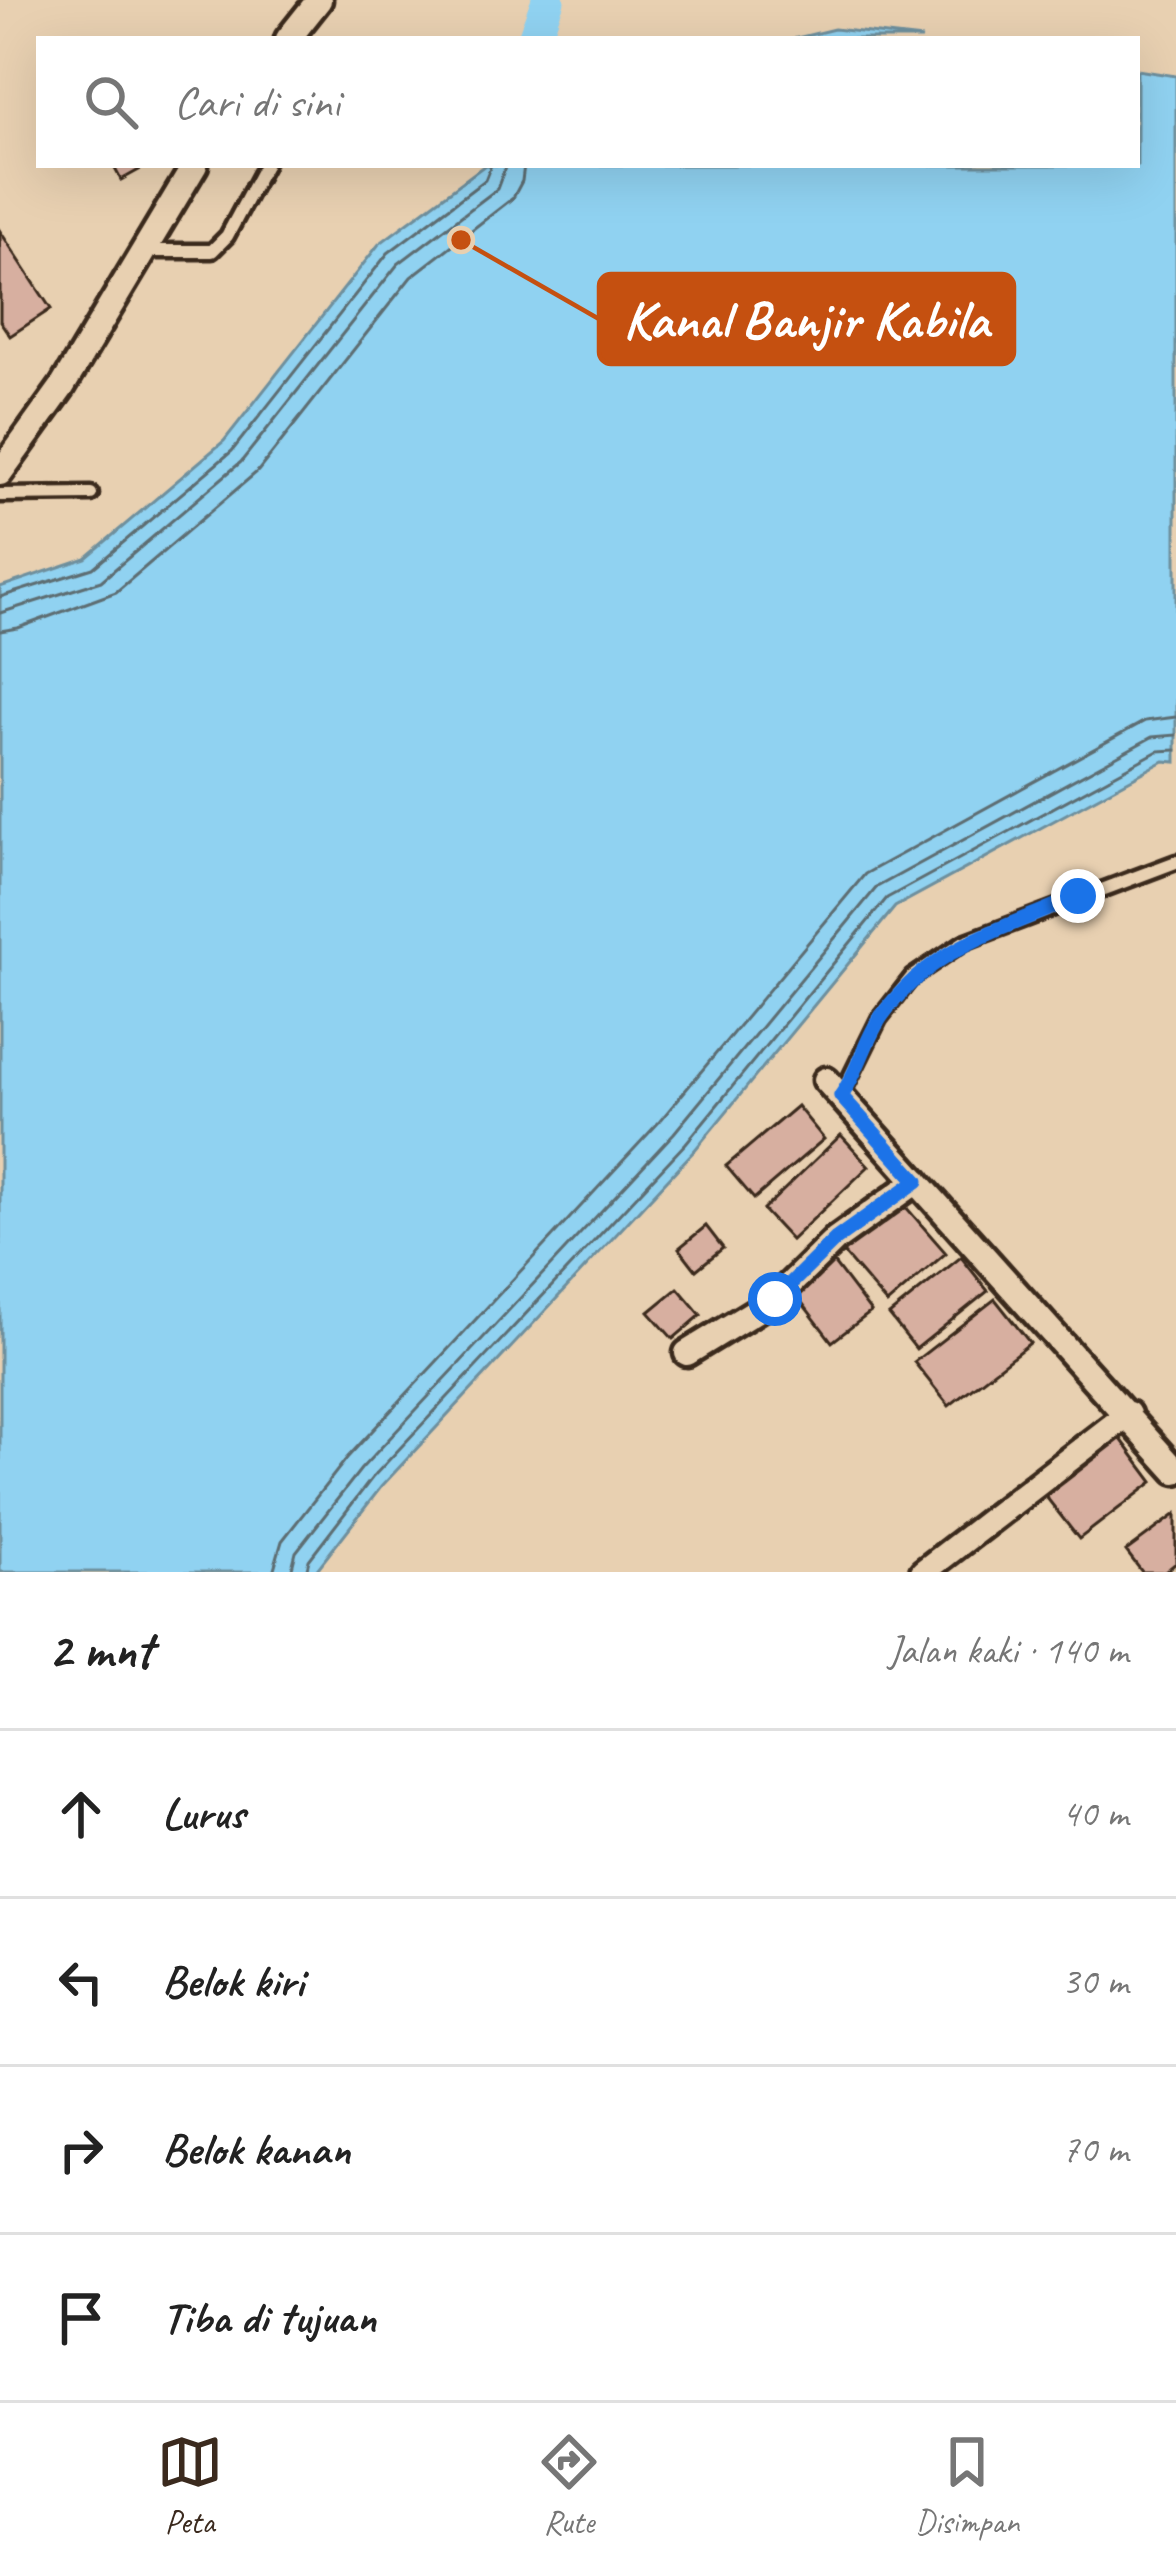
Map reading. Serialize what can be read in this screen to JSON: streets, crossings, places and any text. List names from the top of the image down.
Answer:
{
  "places": ["Kanal Banjir Kabila"],
  "page": {
    "search": "Cari di sini",
    "heading": ["2 mnt", "Jalan kaki · 140 m"],
    "list": [
      ["Lurus", "40 m"],
      ["Belok kiri", "30 m"],
      ["Belok kanan", "70 m"],
      "Tiba di tujuan"
    ],
    "nav": ["Peta", "Rute", "Disimpan"]
  }
}
